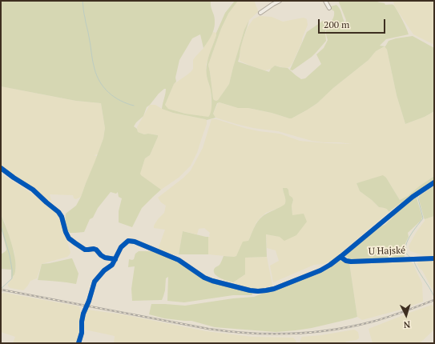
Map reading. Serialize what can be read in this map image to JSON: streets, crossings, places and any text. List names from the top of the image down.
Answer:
{
  "streets": {
    "street": ["U Hajské"]
  },
  "scale_bar": "200 m",
  "north": "bottom"
}
